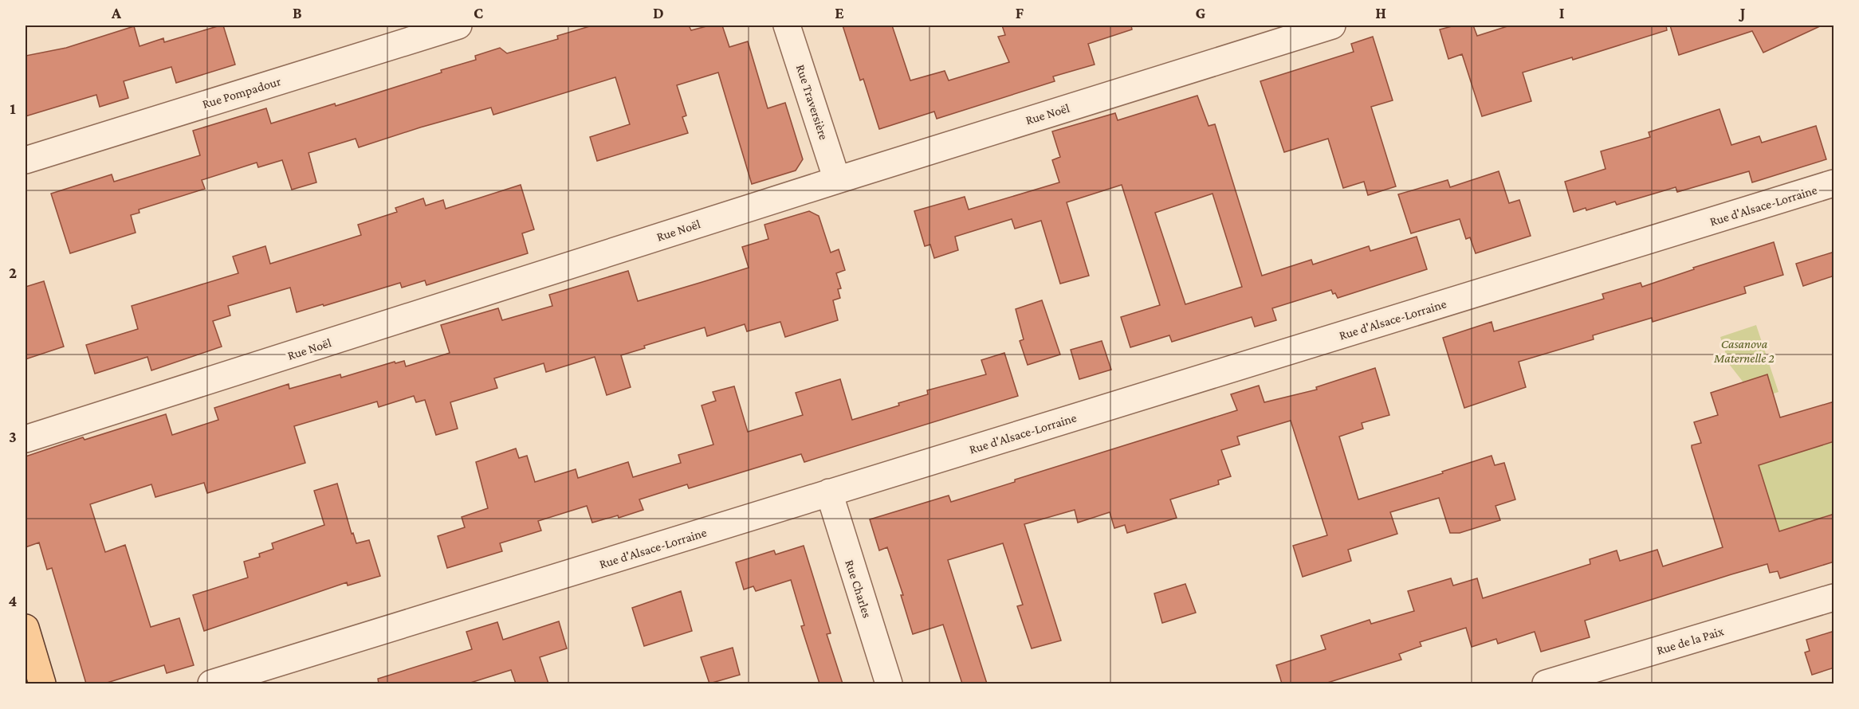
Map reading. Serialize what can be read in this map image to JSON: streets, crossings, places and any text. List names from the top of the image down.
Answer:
{
  "streets": {
    "street": [
      "Rue Pompadour",
      "Rue Traversière",
      "Rue Noël",
      "Rue d'Alsace-Lorraine",
      "Rue Charles",
      "Rue de la Paix"
    ]
  },
  "crossings": [
    ["Rue Traversière", "Rue Noël"],
    ["Rue d'Alsace-Lorraine", "Rue Charles"]
  ],
  "parks": ["Casanova Maternelle 2"],
  "grid": {
    "columns": [
      "A",
      "B",
      "C",
      "D",
      "E",
      "F",
      "G",
      "H",
      "I",
      "J"
    ],
    "rows": [
      "1",
      "2",
      "3",
      "4"
    ]
  }
}
